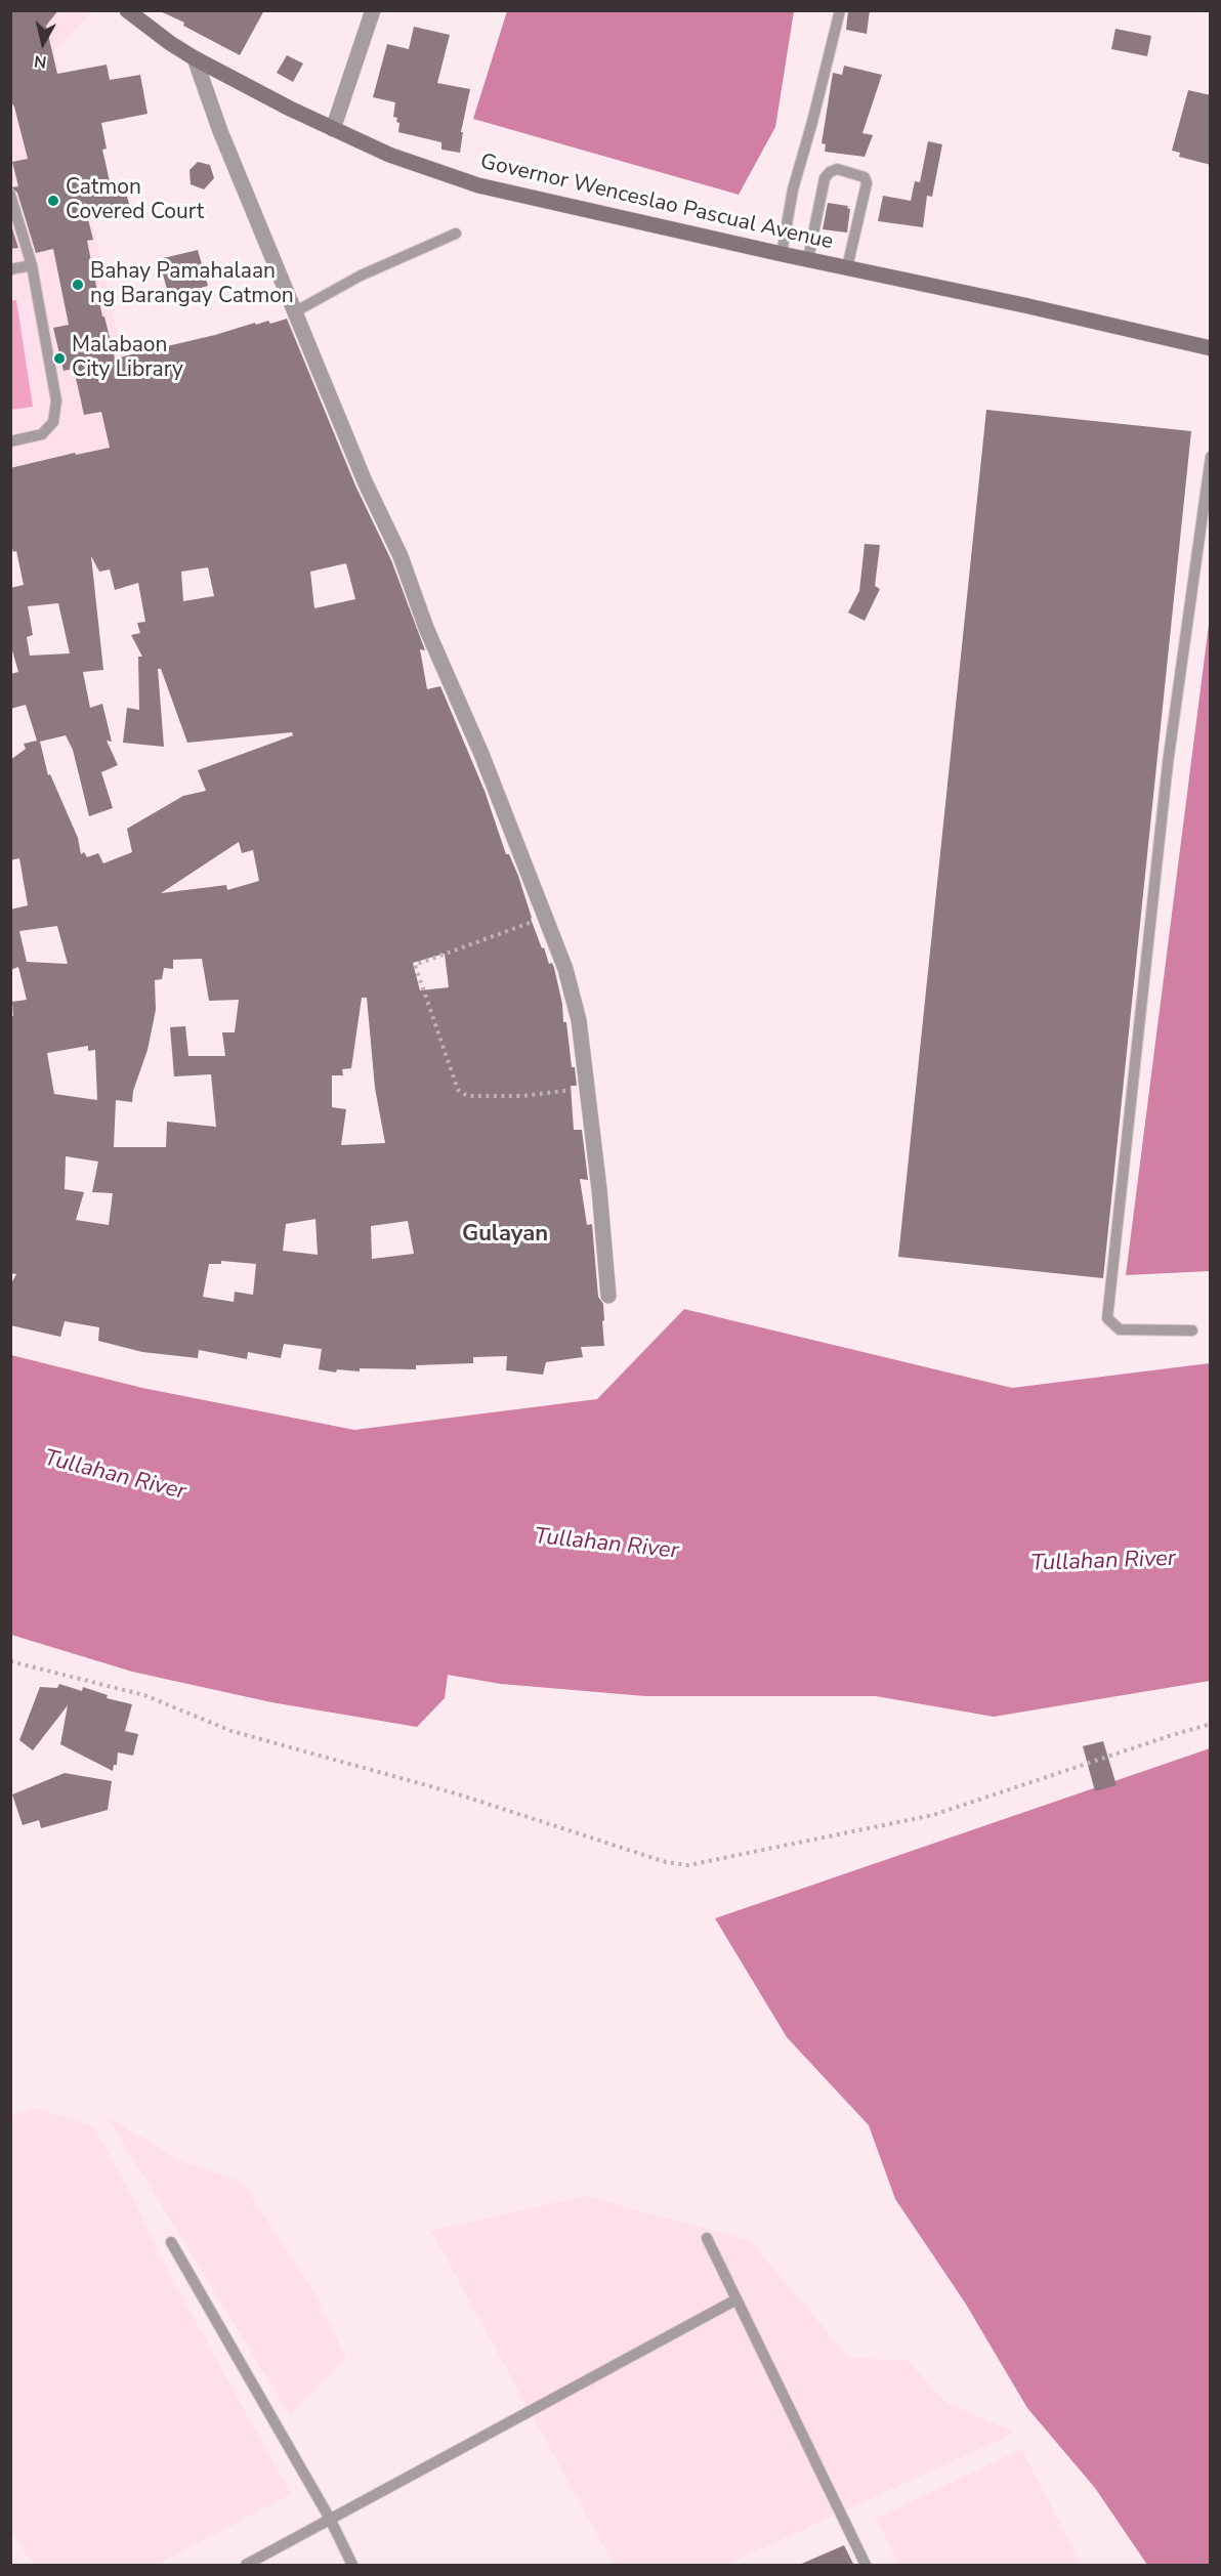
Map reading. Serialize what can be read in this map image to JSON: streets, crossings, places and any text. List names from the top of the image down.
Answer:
{
  "streets": {
    "main road": ["Governor Wenceslao Pascual Avenue"]
  },
  "districts": ["Gulayan"],
  "water": ["Tullahan River"],
  "places": ["Catmon Covered Court", "Bahay Pamahalaan ng Barangay Catmon", "Malabaon City Library"],
  "north": "bottom"
}
